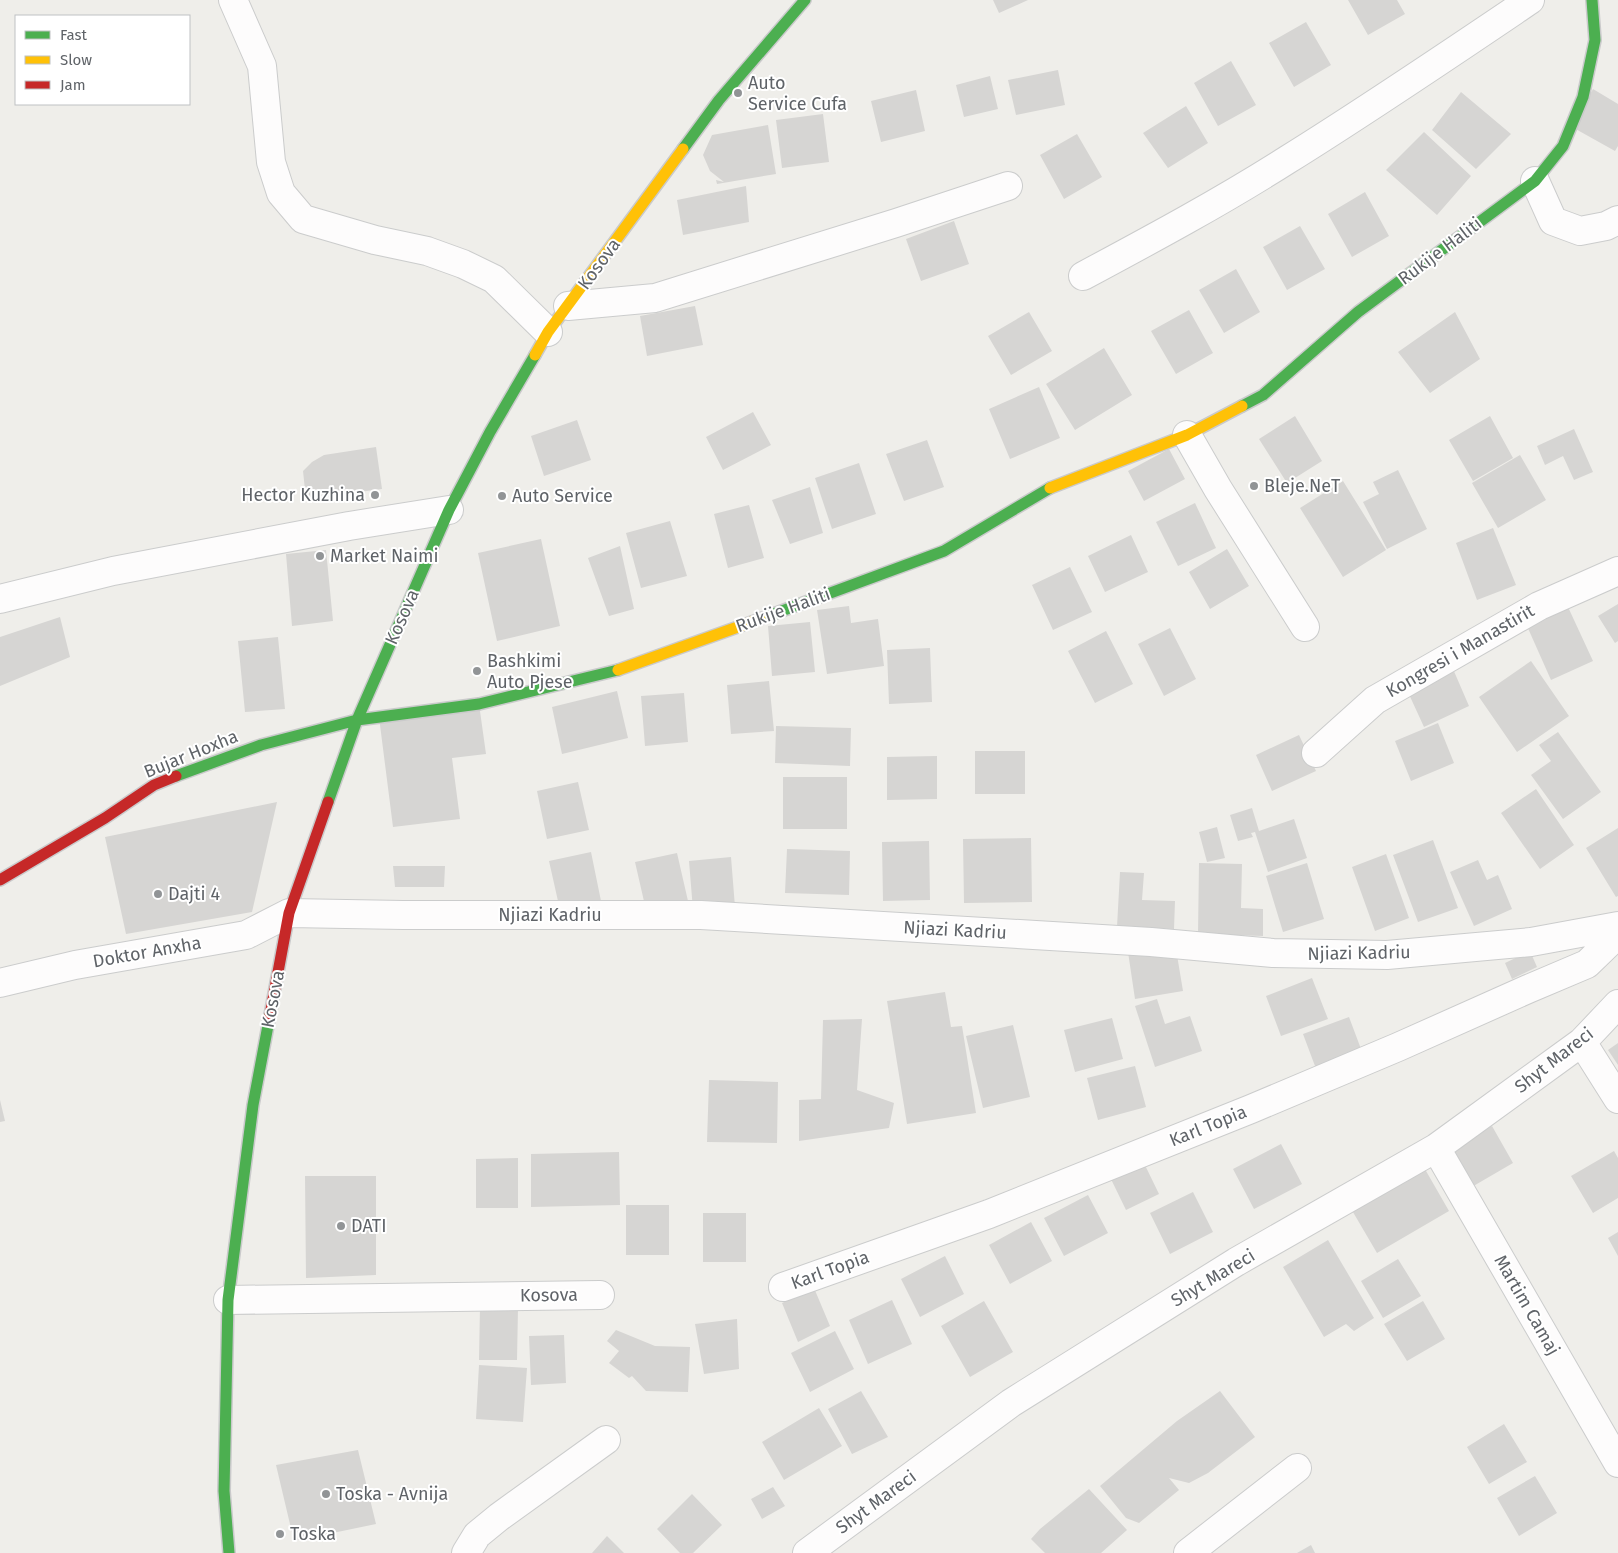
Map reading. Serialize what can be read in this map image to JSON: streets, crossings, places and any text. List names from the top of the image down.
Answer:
{
  "streets": {
    "street": [
      "Rukije Haliti",
      "Kosova",
      "Kongresi i Manastirit",
      "Bujar Hoxha",
      "Njiazi Kadriu",
      "Doktor Anxha",
      "Shyt Mareci",
      "Karl Topia",
      "Martim Camaj"
    ]
  },
  "crossings": [
    ["Rukije Haliti", "Kosova"],
    ["Rukije Haliti", "Bujar Hoxha"],
    ["Kosova", "Bujar Hoxha"],
    ["Kosova", "Njiazi Kadriu"],
    ["Kosova", "Doktor Anxha"],
    ["Njiazi Kadriu", "Doktor Anxha"],
    ["Shyt Mareci", "Martim Camaj"]
  ],
  "places": [
    "Auto Service Cufa",
    "Bleje.NeT",
    "Hector Kuzhina",
    "Auto Service",
    "Market Naimi",
    "Bashkimi Auto Pjese",
    "Dajti 4",
    "DATI",
    "Toska - Avnija",
    "Toska"
  ],
  "legend": ["Fast", "Slow", "Jam"]
}
